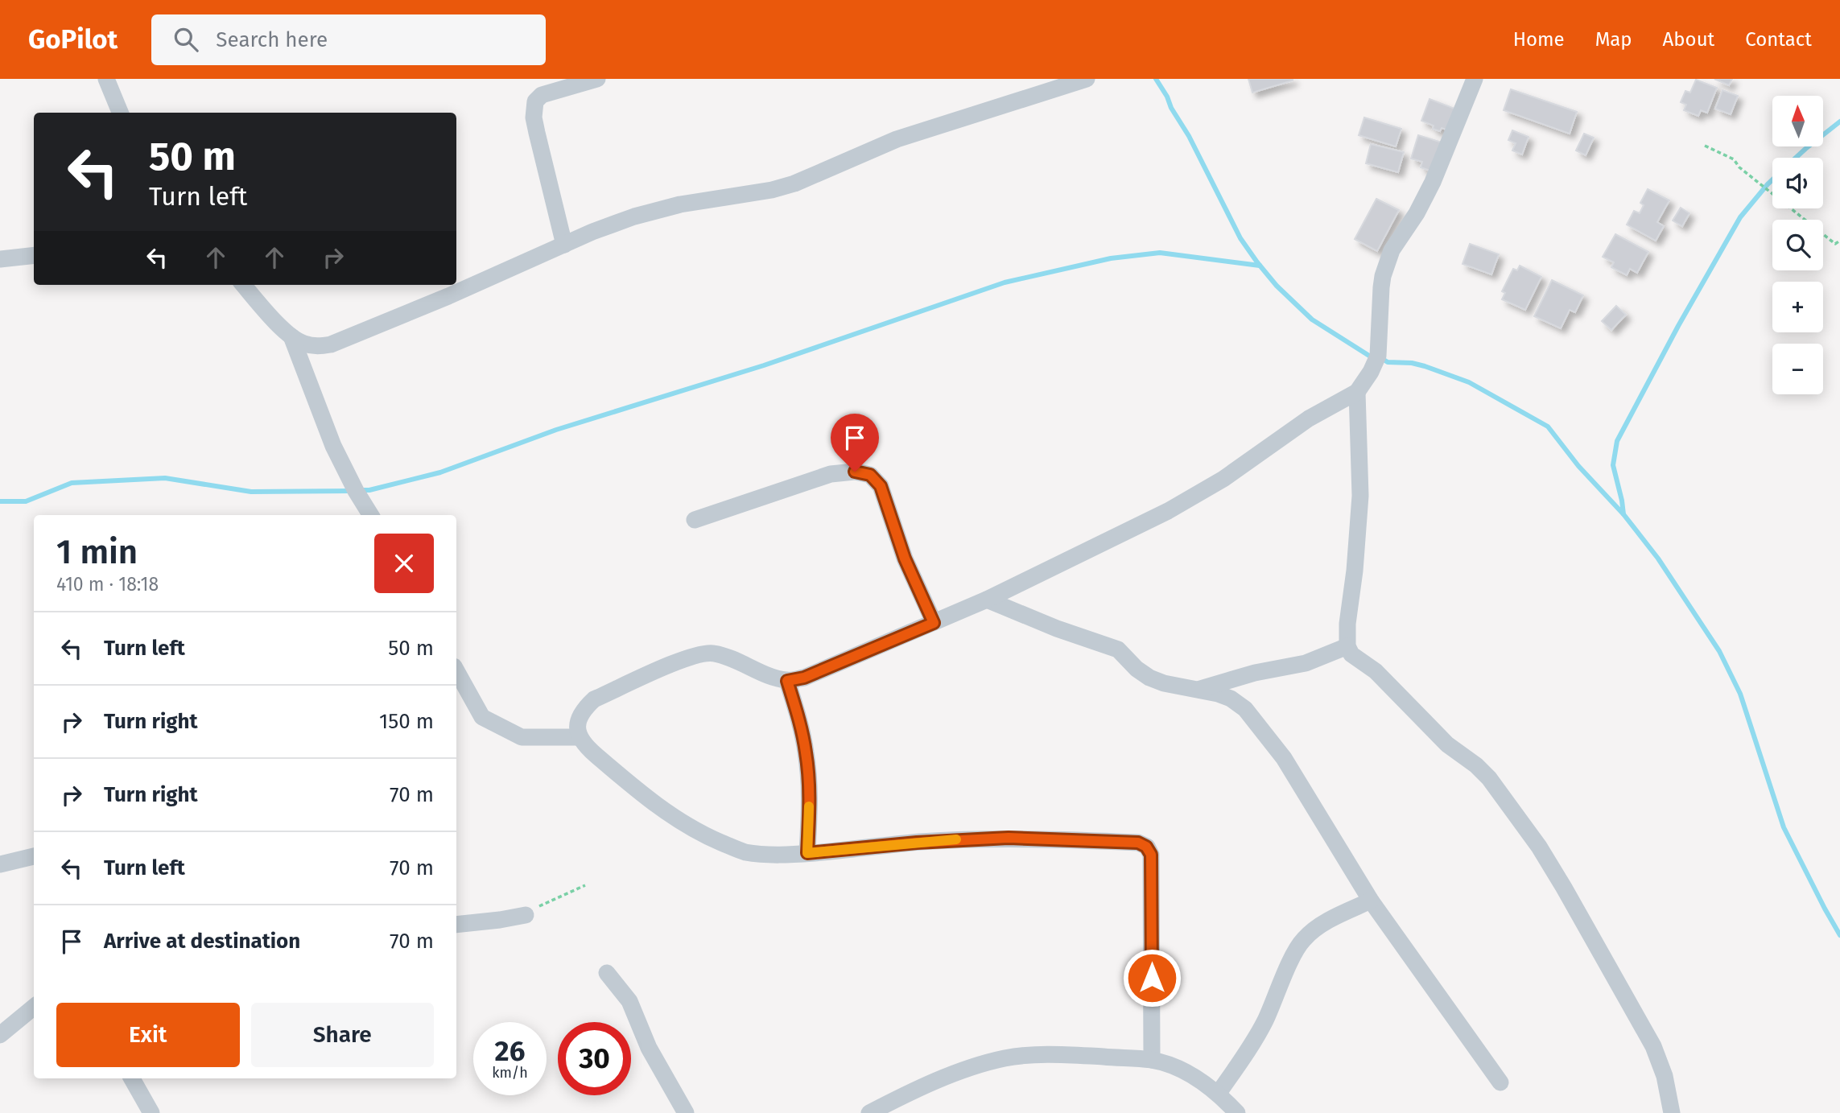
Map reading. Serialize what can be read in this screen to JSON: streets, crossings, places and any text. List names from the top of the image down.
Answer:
{
  "north": "top",
  "page": {
    "header": "GoPilot",
    "search": "Search here",
    "nav": [
      "Home",
      "Map",
      "About",
      "Contact"
    ],
    "map_buttons": ["+", "−"],
    "turn": ["50 m", "Turn left"],
    "heading": ["1 min", "410 m · 18:18"],
    "list": [
      {
        "name": "Turn left",
        "value": "50 m"
      },
      {
        "name": "Turn right",
        "value": "150 m"
      },
      {
        "name": "Turn right",
        "value": "70 m"
      },
      {
        "name": "Turn left",
        "value": "70 m"
      },
      {
        "name": "Arrive at destination",
        "value": "70 m"
      }
    ],
    "buttons": ["Exit", "Share"],
    "speed": "26 km/h",
    "limit": "30"
  }
}
